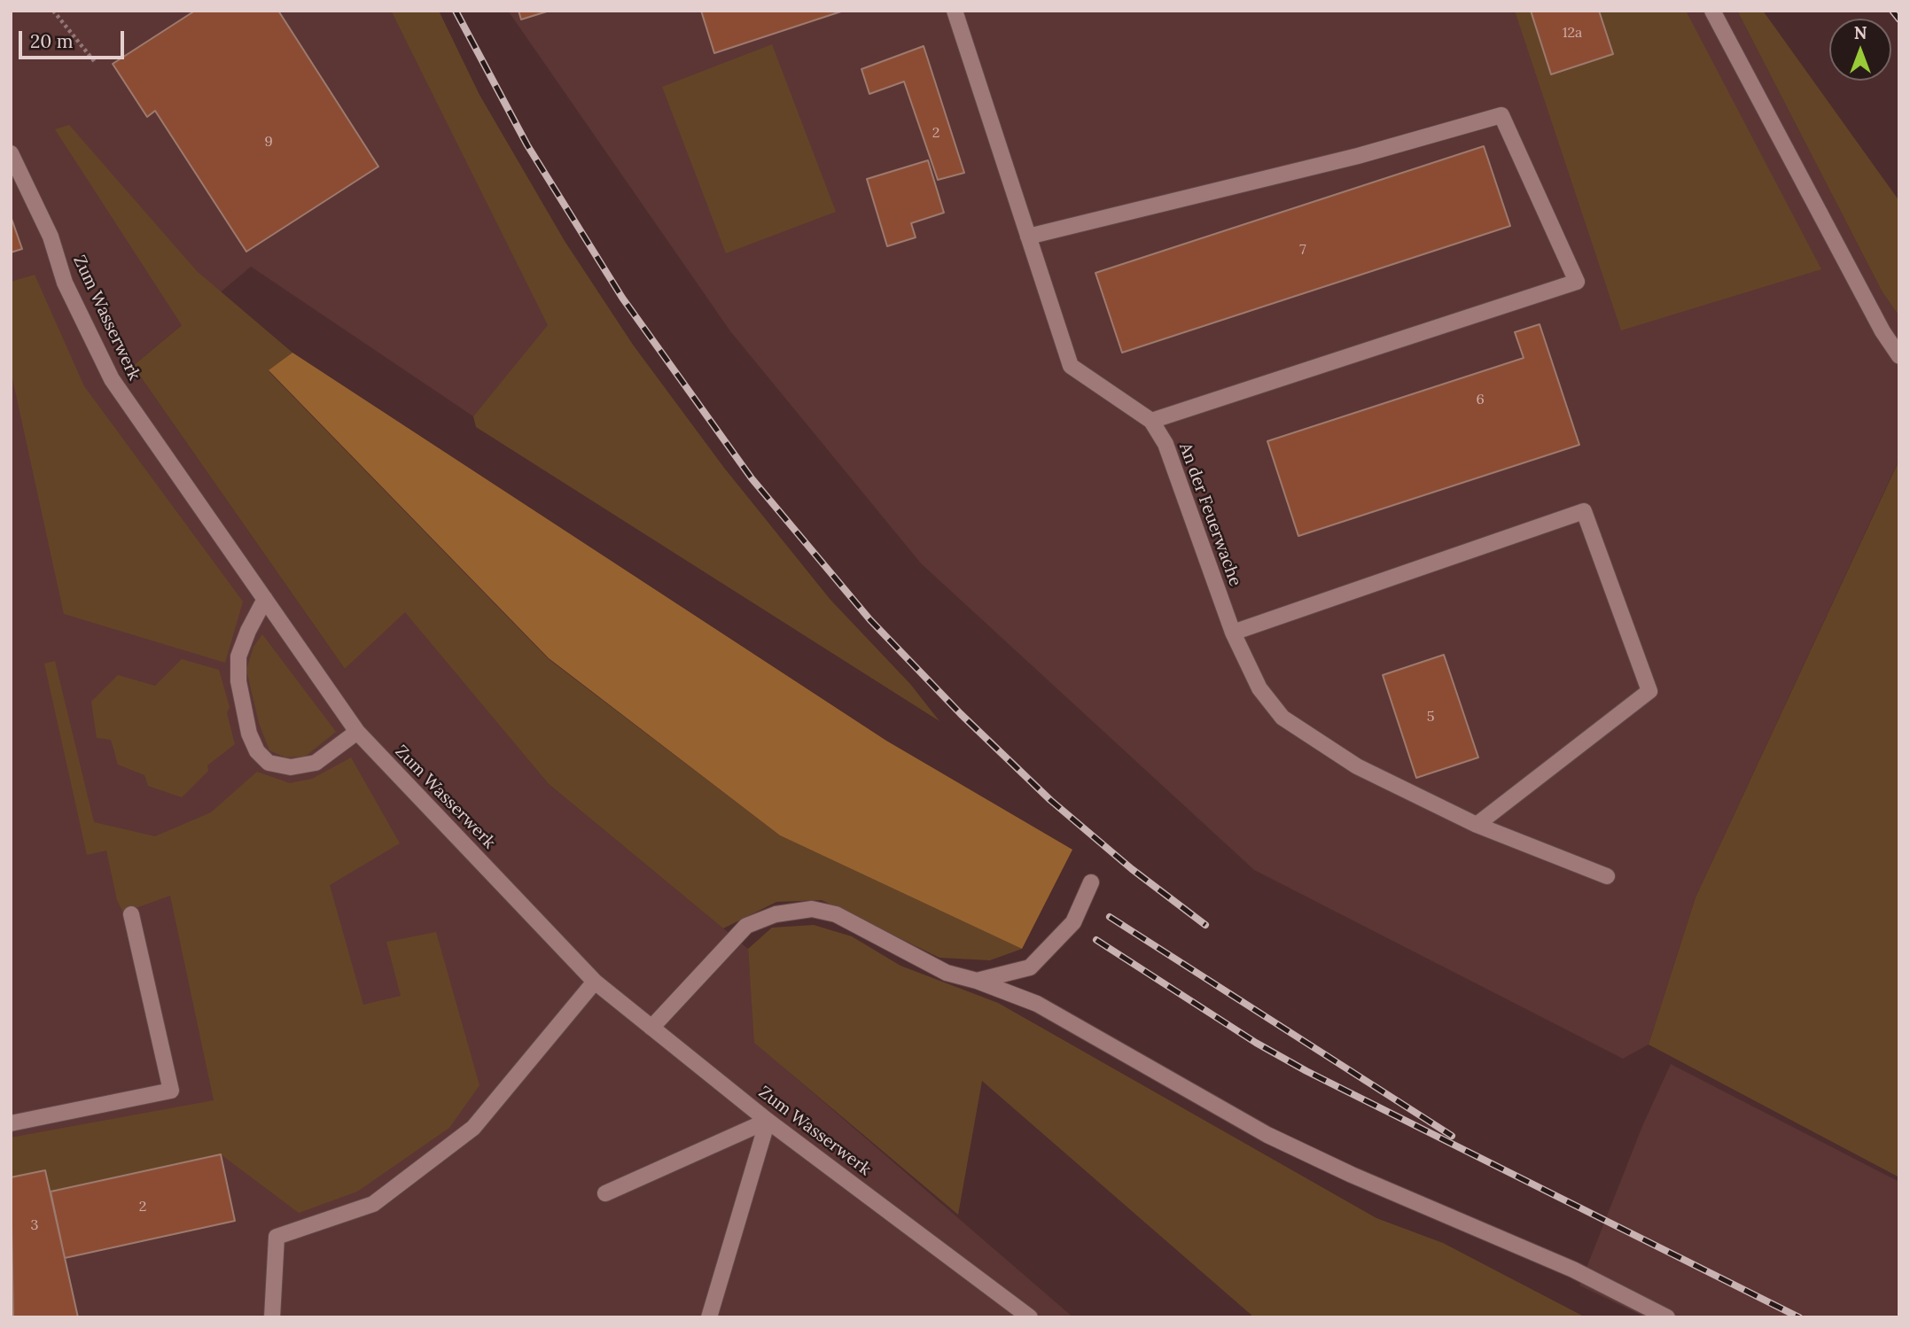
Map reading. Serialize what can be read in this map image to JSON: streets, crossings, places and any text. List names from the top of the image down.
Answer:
{
  "streets": {
    "street": ["Zum Wasserwerk", "An der Feuerwache"]
  },
  "house_numbers": [
    "12a",
    "2",
    "9",
    "7",
    "6",
    "5",
    "2",
    "3"
  ],
  "scale_bar": "20 m",
  "north": "top"
}
